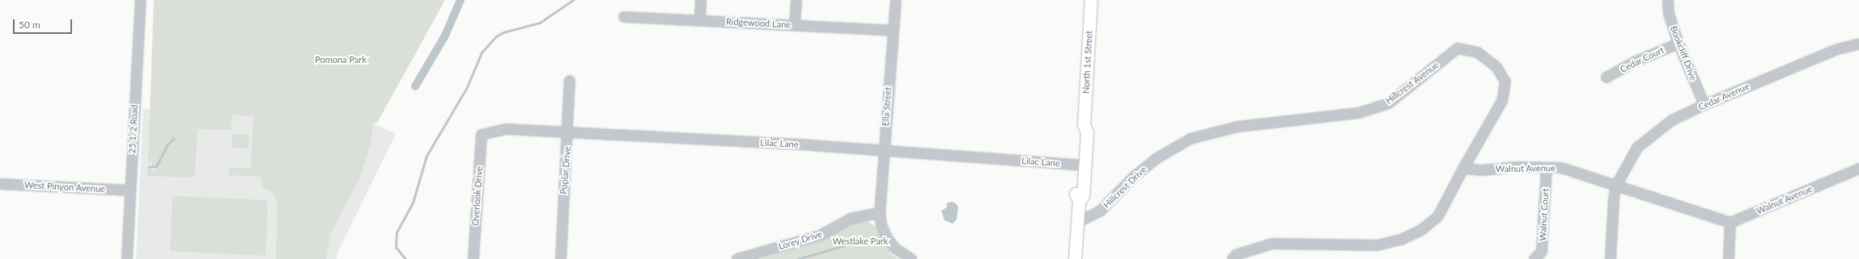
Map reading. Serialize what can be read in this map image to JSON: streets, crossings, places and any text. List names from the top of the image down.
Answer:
{
  "streets": {
    "main road": ["North 1st Street"],
    "street": [
      "Ridgewood Lane",
      "Bookcliff Drive",
      "Cedar Court",
      "Hillcrest Avenue",
      "Cedar Avenue",
      "Ella Street",
      "25 1/2 Road",
      "Lilac Lane",
      "Walnut Avenue",
      "Poplar Drive",
      "West Pinyon Avenue",
      "Hillcrest Drive",
      "Overlook Drive",
      "Walnut Court",
      "Lorey Drive"
    ]
  },
  "crossings": [
    ["Ridgewood Lane", "Ella Street"],
    ["Bookcliff Drive", "Cedar Court"],
    ["Bookcliff Drive", "Cedar Avenue"],
    ["North 1st Street", "Lilac Lane"],
    ["North 1st Street", "Hillcrest Drive"],
    ["Hillcrest Avenue", "Walnut Avenue"],
    ["Hillcrest Avenue", "Hillcrest Drive"],
    ["Cedar Avenue", "Walnut Avenue"],
    ["Ella Street", "Lilac Lane"],
    ["Ella Street", "Lorey Drive"],
    ["25 1/2 Road", "West Pinyon Avenue"],
    ["Lilac Lane", "Poplar Drive"],
    ["Lilac Lane", "Overlook Drive"],
    ["Walnut Avenue", "Walnut Court"]
  ],
  "parks": ["Pomona Park", "Westlake Park"],
  "scale_bar": "50 m"
}
